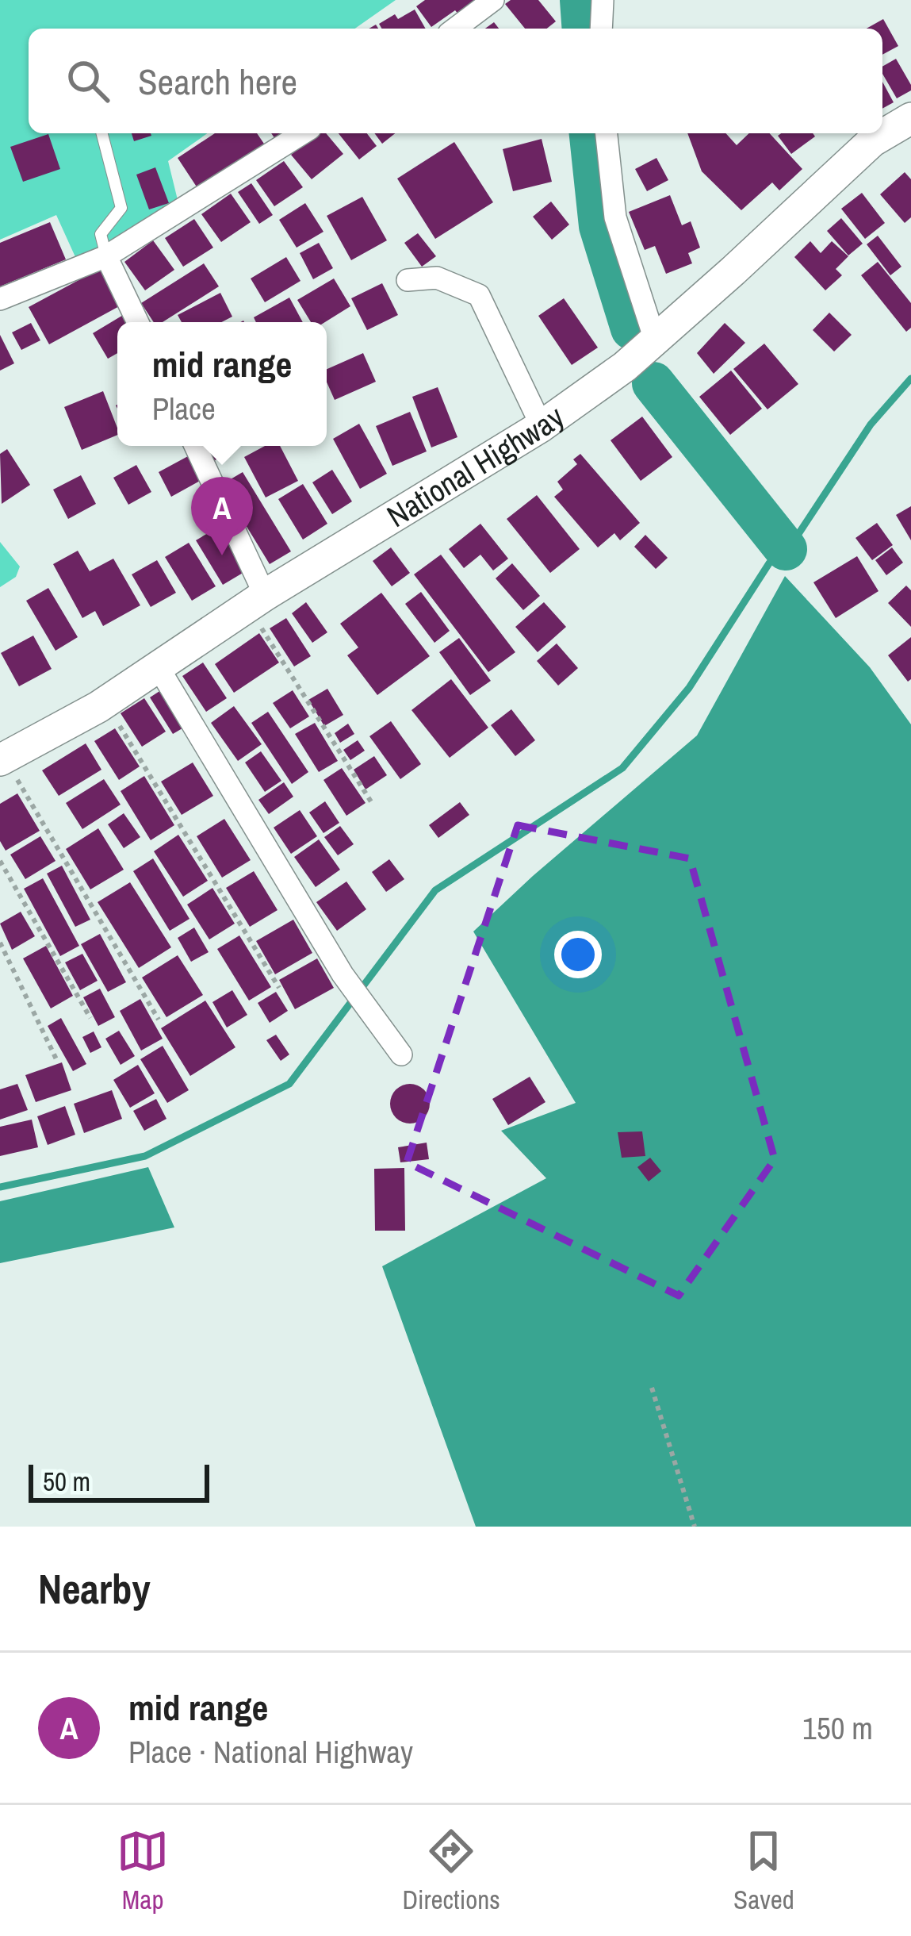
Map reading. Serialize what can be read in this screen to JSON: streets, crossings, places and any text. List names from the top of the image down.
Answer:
{
  "streets": {
    "main road": ["National Highway"]
  },
  "scale_bar": "50 m",
  "page": {
    "search": "Search here",
    "popup": ["mid range", "Place"],
    "pins": "A",
    "scale": "50 m",
    "heading": "Nearby",
    "list": [
      {
        "mark": "A",
        "name": "mid range",
        "note": "Place · National Highway",
        "value": "150 m"
      }
    ],
    "nav": ["Map", "Directions", "Saved"]
  }
}
